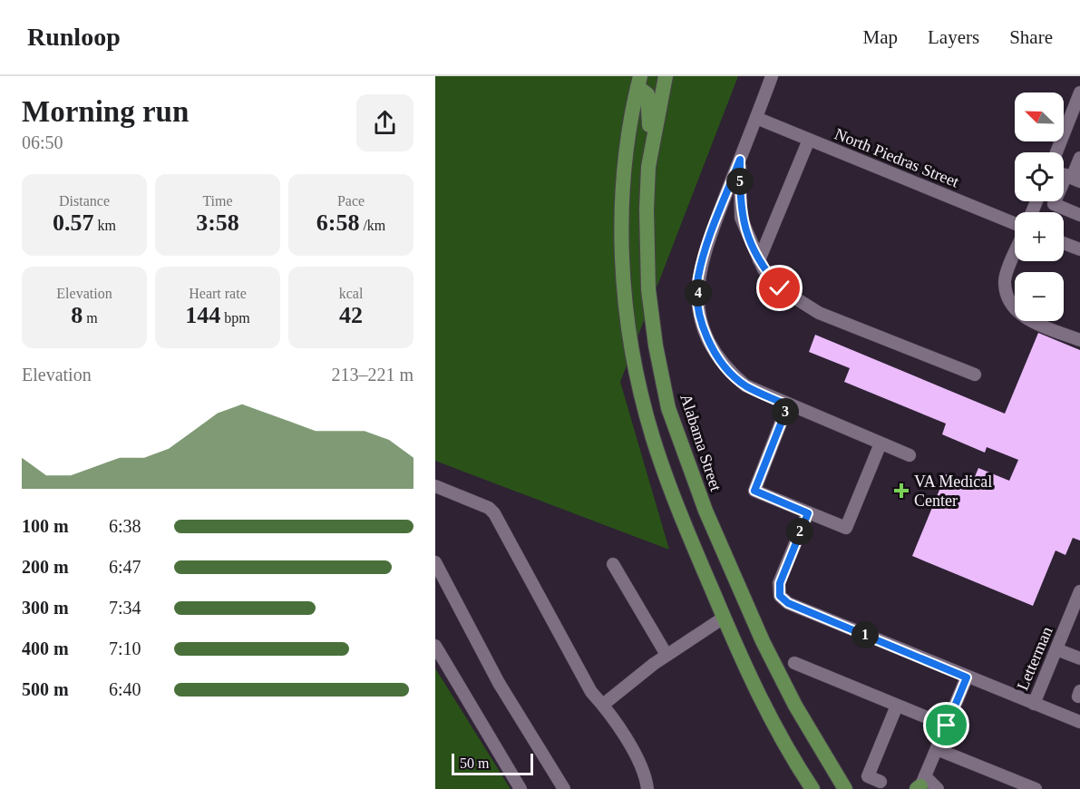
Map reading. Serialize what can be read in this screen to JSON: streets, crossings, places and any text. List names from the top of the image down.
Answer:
{
  "streets": {
    "main road": ["Alabama Street"],
    "street": ["North Piedras Street", "Letterman"]
  },
  "places": {
    "health": ["VA Medical Center"]
  },
  "scale_bar": "50 m",
  "north": "top left",
  "page": {
    "header": "Runloop",
    "nav": ["Map", "Layers", "Share"],
    "heading": ["Morning run", "06:50"],
    "map_buttons": ["+", "−"],
    "pins": [
      "5",
      "4",
      "3",
      "2",
      "1"
    ],
    "stats": [
      ["Distance", "0.57 km"],
      ["Time", "3:58"],
      ["Pace", "6:58 /km"],
      ["Elevation", "8 m"],
      ["Heart rate", "144 bpm"],
      ["kcal", "42"]
    ],
    "chart": ["Elevation", "213–221 m"],
    "list": [
      {
        "name": "100 m",
        "note": "6:38"
      },
      {
        "name": "200 m",
        "note": "6:47"
      },
      {
        "name": "300 m",
        "note": "7:34"
      },
      {
        "name": "400 m",
        "note": "7:10"
      },
      {
        "name": "500 m",
        "note": "6:40"
      }
    ],
    "scale": "50 m"
  }
}
